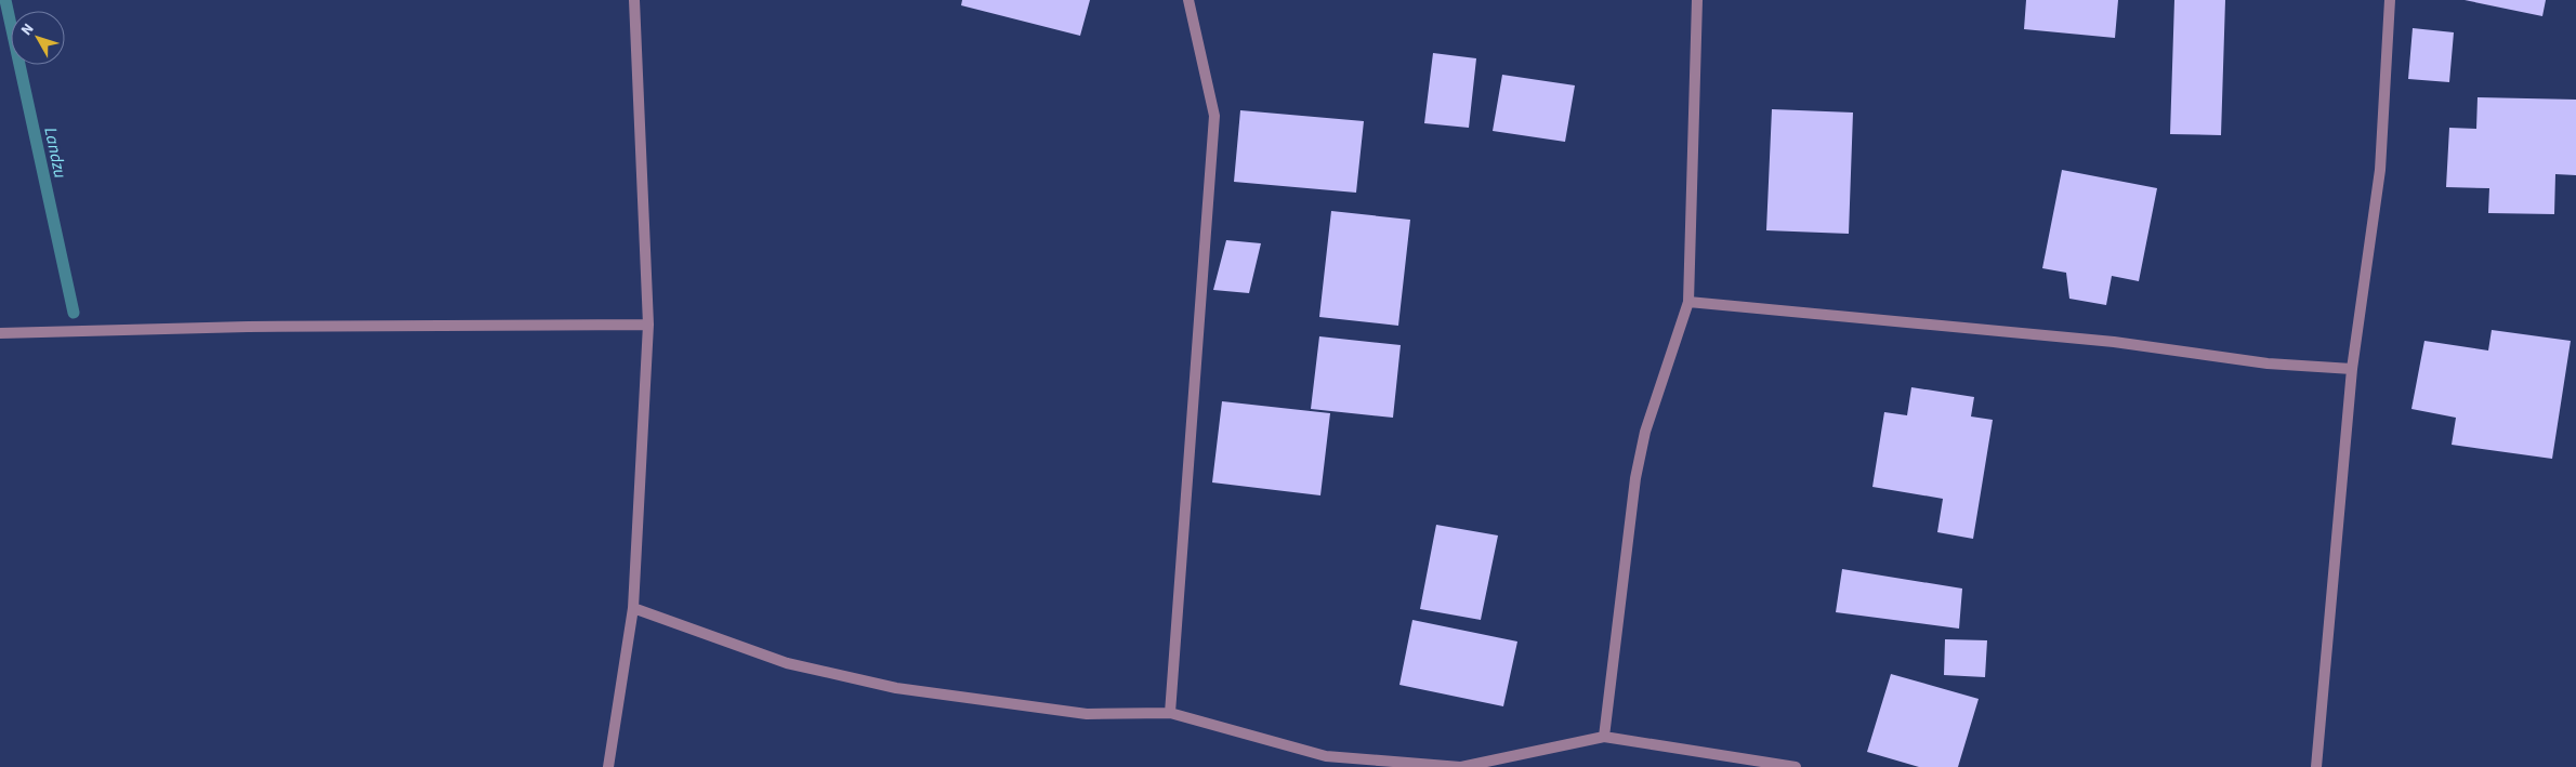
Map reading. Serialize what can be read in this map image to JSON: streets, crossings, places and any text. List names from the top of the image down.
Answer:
{
  "water": ["Landzu"],
  "north": "top left"
}
